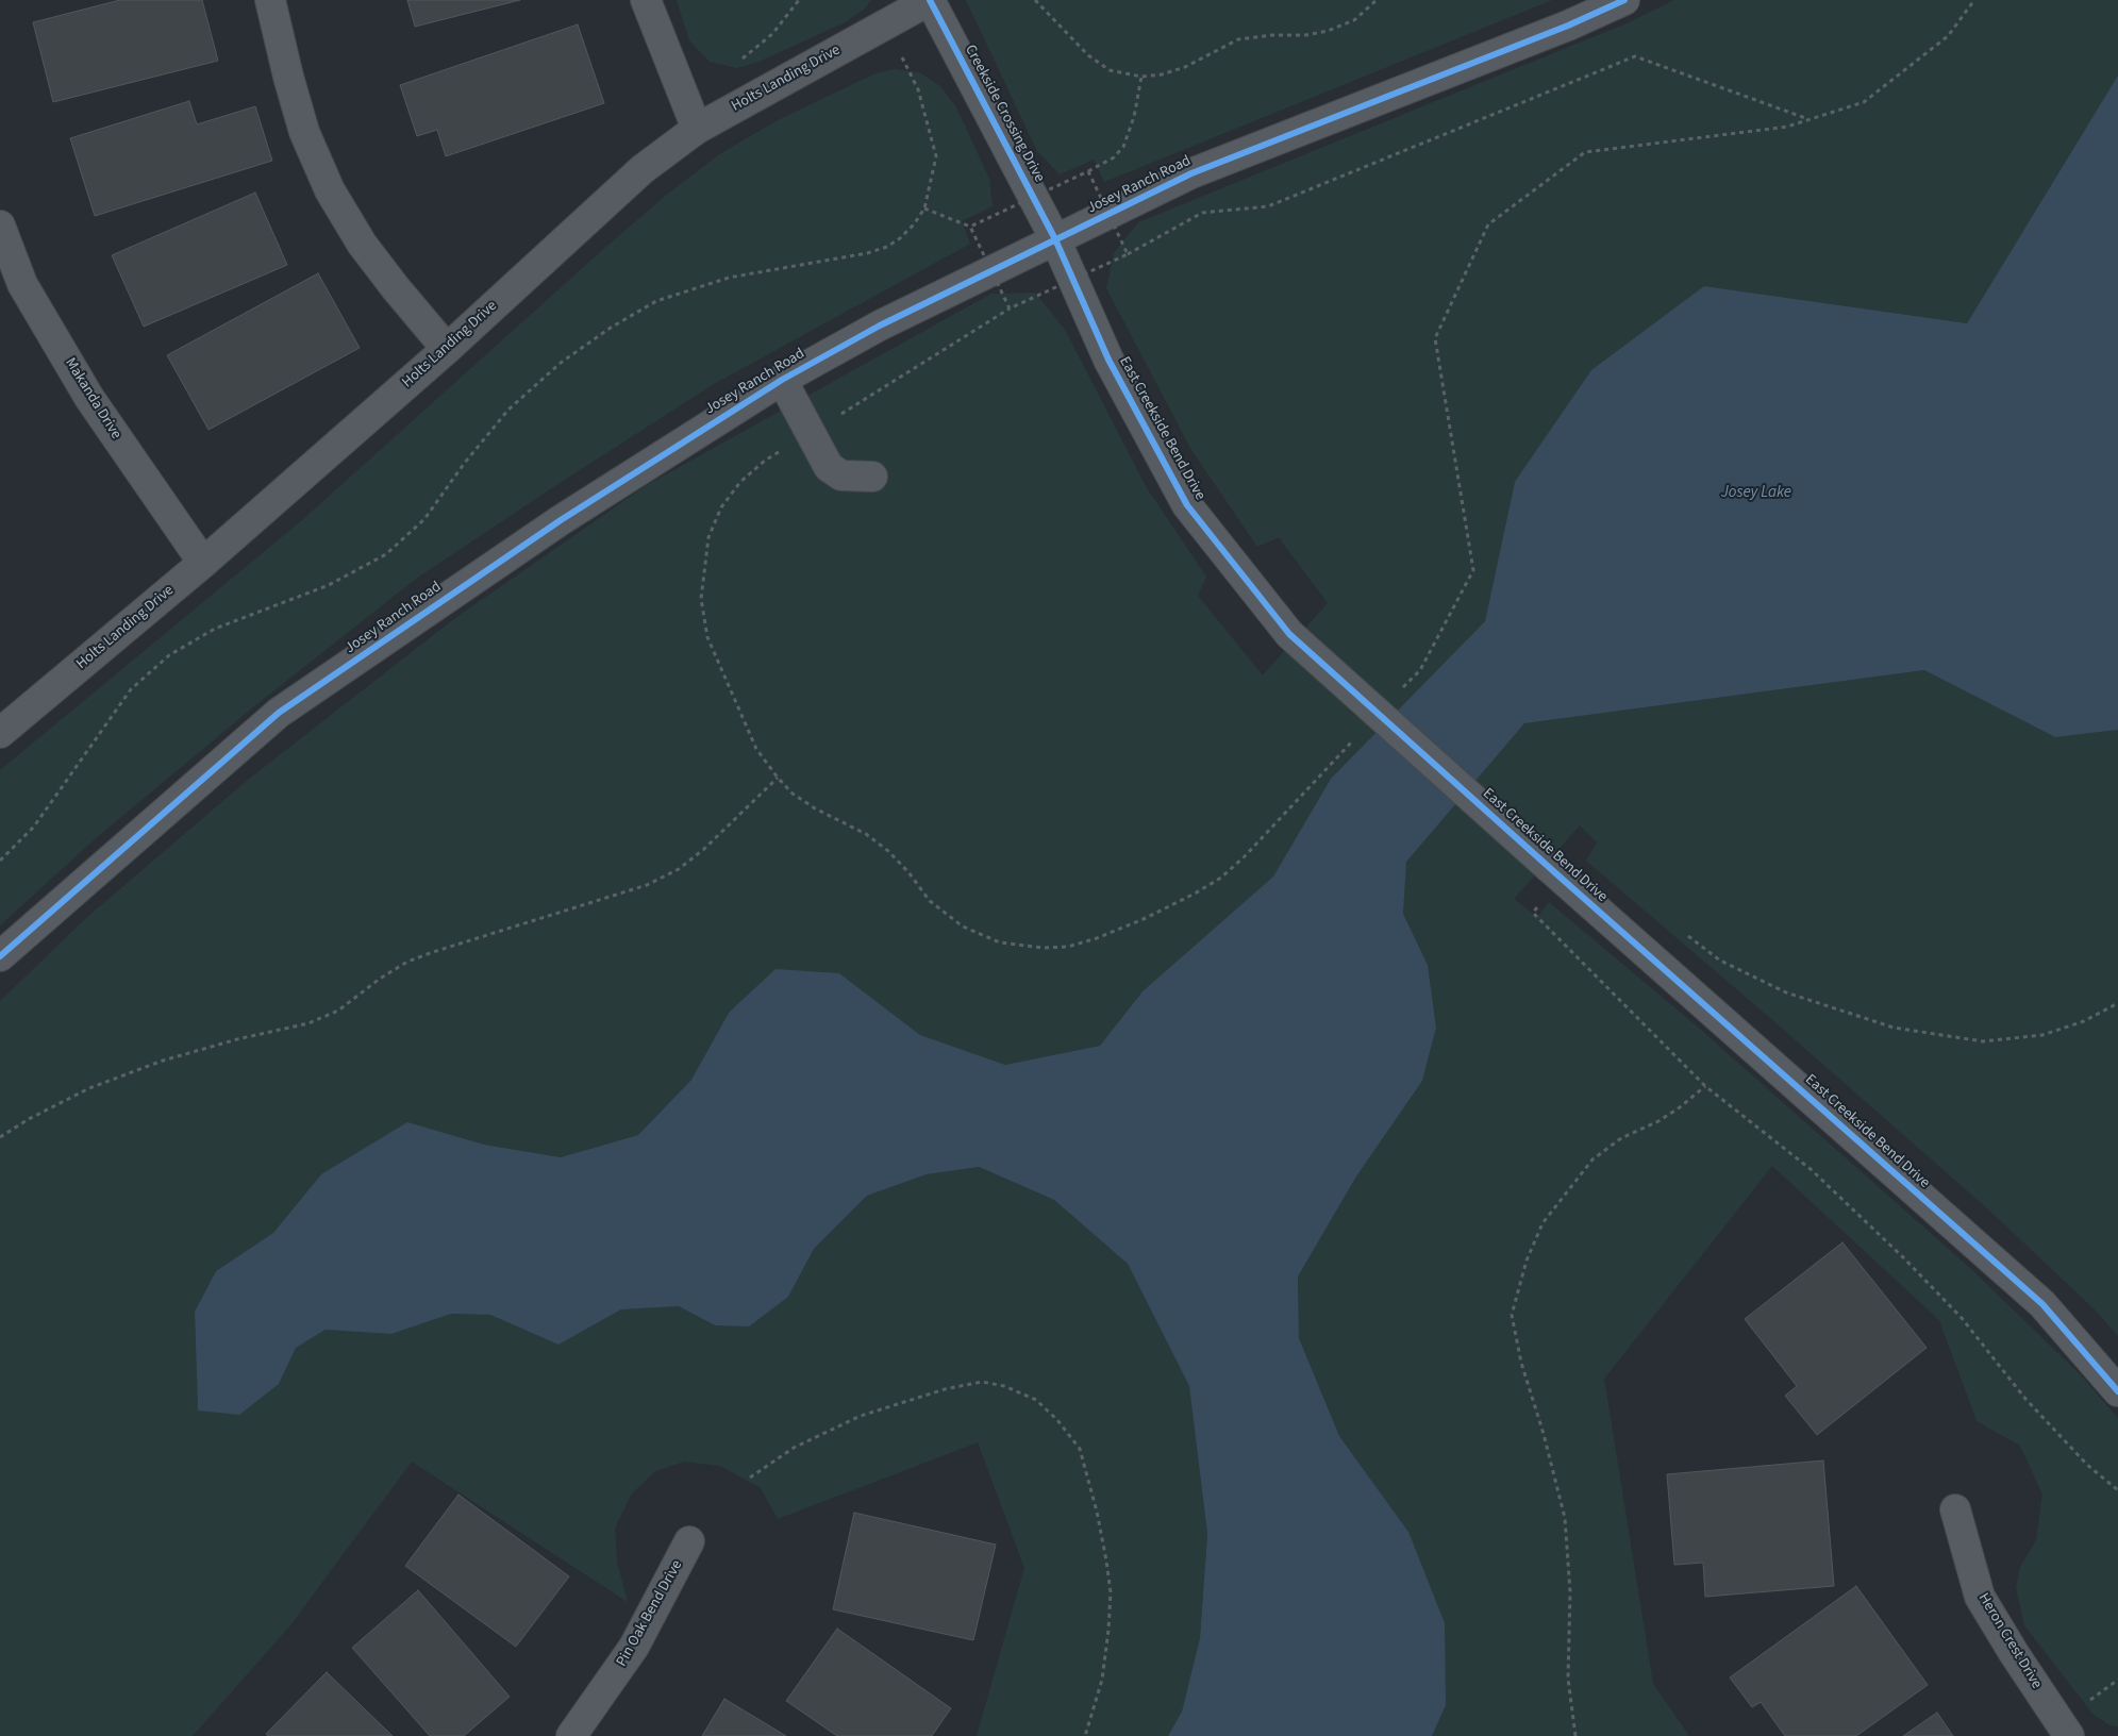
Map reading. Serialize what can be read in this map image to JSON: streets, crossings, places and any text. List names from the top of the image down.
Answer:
{
  "streets": {
    "street": [
      "Holts Landing Drive",
      "Creekside Crossing Drive",
      "Josey Ranch Road",
      "Makanda Drive",
      "East Creekside Bend Drive",
      "Pin Oak Bend Drive",
      "Heron Crest Drive"
    ]
  },
  "crossings": [
    ["Holts Landing Drive", "Creekside Crossing Drive"],
    ["Holts Landing Drive", "Makanda Drive"],
    ["Creekside Crossing Drive", "Josey Ranch Road"],
    ["Creekside Crossing Drive", "East Creekside Bend Drive"],
    ["Josey Ranch Road", "East Creekside Bend Drive"]
  ],
  "water": ["Josey Lake"]
}
